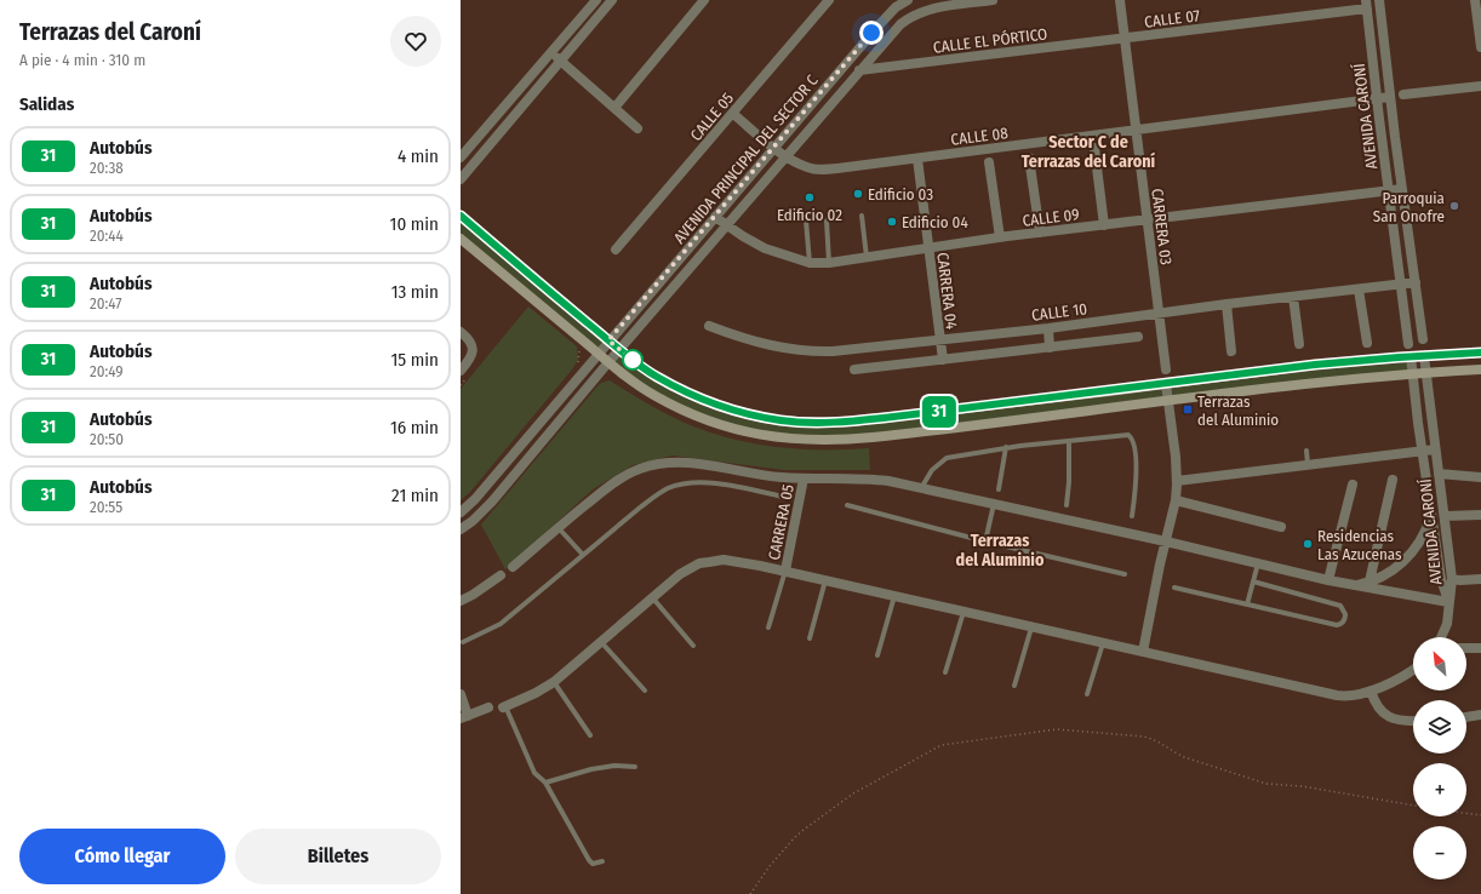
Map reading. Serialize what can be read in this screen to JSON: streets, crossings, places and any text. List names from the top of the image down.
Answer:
{
  "streets": {
    "street": [
      "CALLE 07",
      "CALLE EL PÓRTICO",
      "CALLE 05",
      "AVENIDA CARONÍ",
      "CALLE 08",
      "AVENIDA PRINCIPAL DEL SECTOR C",
      "CALLE 09",
      "CARRERA 03",
      "CARRERA 04",
      "CALLE 10",
      "CARRERA 05"
    ]
  },
  "crossings": [
    ["CALLE 07", "CALLE EL PÓRTICO"],
    ["CALLE 07", "AVENIDA CARONÍ"],
    ["CALLE 07", "CARRERA 03"],
    ["CALLE EL PÓRTICO", "AVENIDA PRINCIPAL DEL SECTOR C"],
    ["CALLE EL PÓRTICO", "CARRERA 03"],
    ["CALLE 05", "CALLE 08"],
    ["AVENIDA CARONÍ", "CALLE 08"],
    ["AVENIDA CARONÍ", "CALLE 09"],
    ["AVENIDA CARONÍ", "CALLE 10"],
    ["CALLE 08", "AVENIDA PRINCIPAL DEL SECTOR C"],
    ["CALLE 08", "CARRERA 03"],
    ["CALLE 08", "CARRERA 04"],
    ["AVENIDA PRINCIPAL DEL SECTOR C", "CALLE 09"],
    ["CALLE 09", "CARRERA 03"],
    ["CALLE 09", "CARRERA 04"],
    ["CARRERA 03", "CALLE 10"],
    ["CARRERA 04", "CALLE 10"]
  ],
  "districts": ["Sector C de Terrazas del Caroní", "Terrazas del Aluminio"],
  "places": {
    "other": [
      "Edificio 03",
      "Edificio 02",
      "Parroquia San Onofre",
      "Edificio 04",
      "Residencias Las Azucenas"
    ],
    "transit": ["Terrazas del Aluminio"]
  },
  "lines": ["bus line 31"],
  "north": "top left",
  "page": {
    "heading": [
      ["Terrazas del Caroní", "A pie · 4 min · 310 m"],
      "Salidas"
    ],
    "on_map": "31",
    "list": [
      {
        "mark": "31",
        "name": "Autobús",
        "note": "20:38",
        "value": "4 min"
      },
      {
        "mark": "31",
        "name": "Autobús",
        "note": "20:44",
        "value": "10 min"
      },
      {
        "mark": "31",
        "name": "Autobús",
        "note": "20:47",
        "value": "13 min"
      },
      {
        "mark": "31",
        "name": "Autobús",
        "note": "20:49",
        "value": "15 min"
      },
      {
        "mark": "31",
        "name": "Autobús",
        "note": "20:50",
        "value": "16 min"
      },
      {
        "mark": "31",
        "name": "Autobús",
        "note": "20:55",
        "value": "21 min"
      }
    ],
    "map_buttons": ["+", "−"],
    "buttons": ["Cómo llegar", "Billetes"]
  }
}
